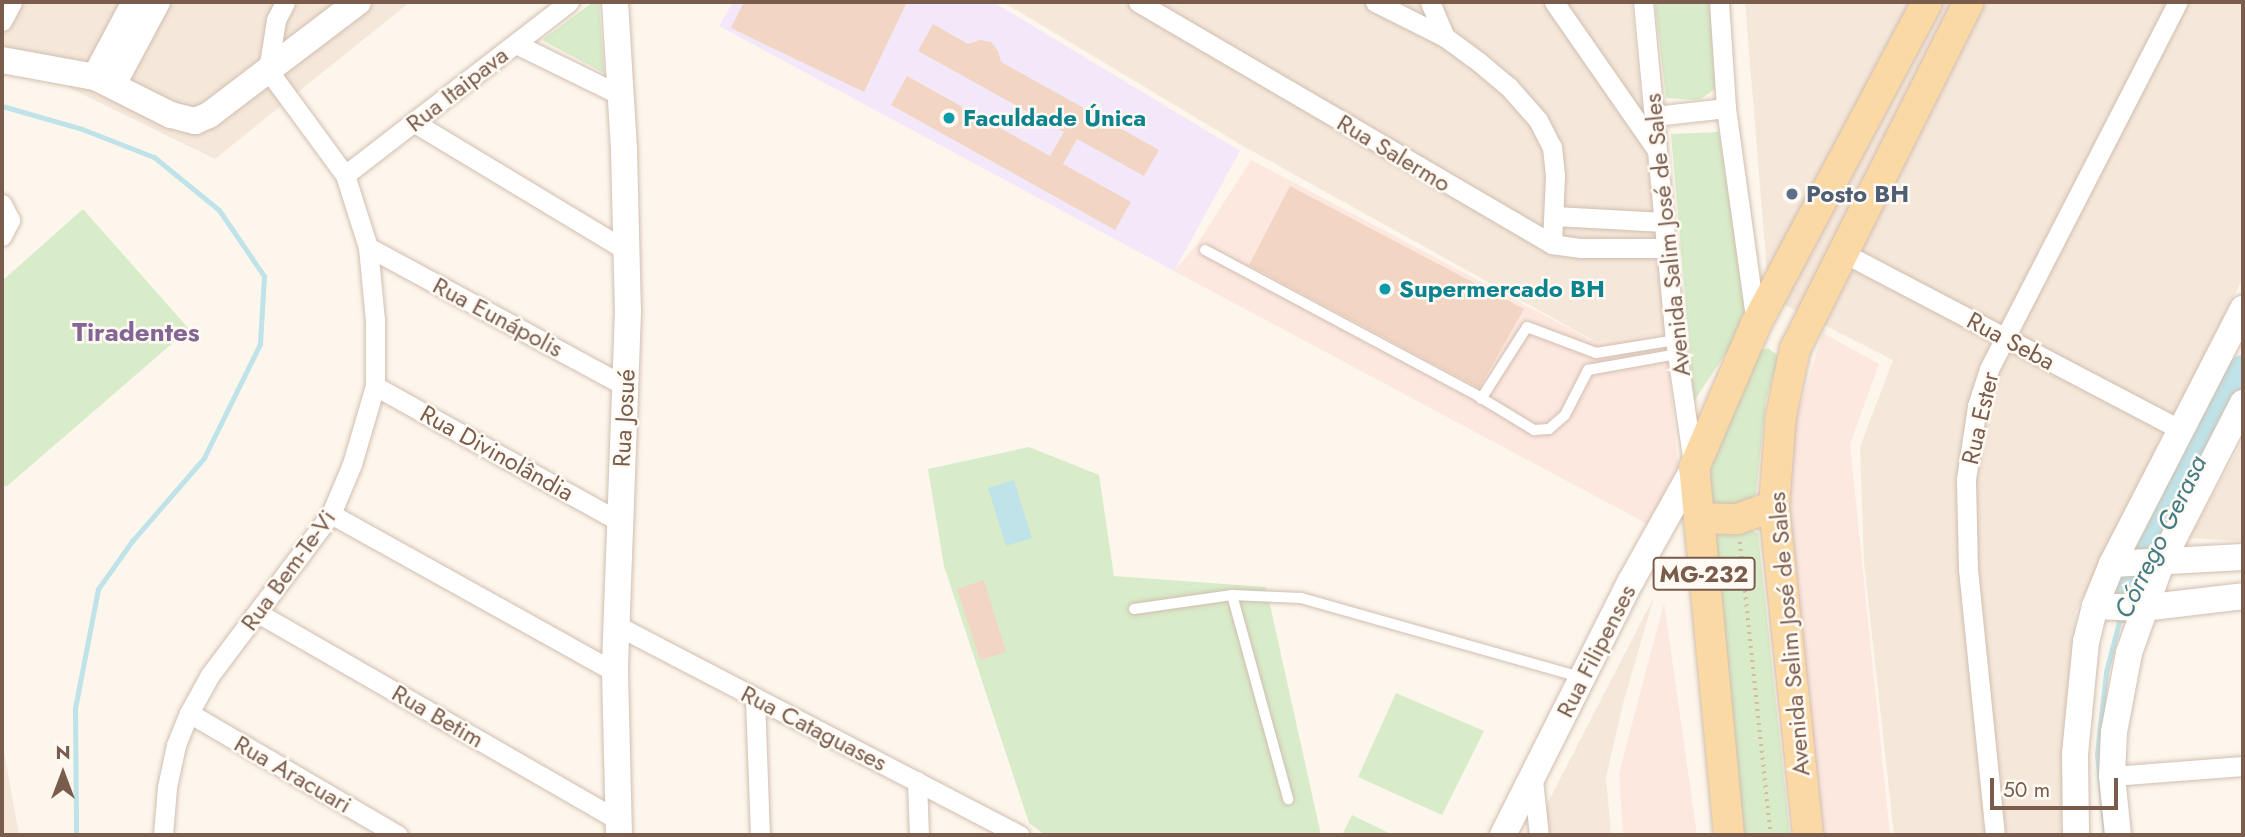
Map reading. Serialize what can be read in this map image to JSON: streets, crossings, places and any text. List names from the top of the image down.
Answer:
{
  "streets": {
    "main road": ["MG-232", "Avenida Selim José de Sales"],
    "street": [
      "Rua Itaipava",
      "Rua Salermo",
      "Avenida Salim José de Sales",
      "Rua Eunápolis",
      "Rua Seba",
      "Rua Josué",
      "Rua Ester",
      "Rua Divinolândia",
      "Rua Bem-Te-Vi",
      "Rua Filipenses",
      "Rua Betim",
      "Rua Cataguases",
      "Rua Aracuari"
    ]
  },
  "crossings": [
    ["Rua Itaipava", "Rua Bem-Te-Vi"],
    ["Rua Salermo", "Avenida Salim José de Sales"],
    ["Avenida Salim José de Sales", "MG-232"],
    ["Avenida Salim José de Sales", "Rua Filipenses"],
    ["Rua Eunápolis", "Rua Josué"],
    ["Rua Eunápolis", "Rua Bem-Te-Vi"],
    ["Rua Seba", "Rua Ester"],
    ["Rua Seba", "MG-232"],
    ["Rua Josué", "Rua Divinolândia"],
    ["Rua Josué", "Rua Betim"],
    ["Rua Josué", "Rua Cataguases"],
    ["Rua Divinolândia", "Rua Bem-Te-Vi"],
    ["Rua Bem-Te-Vi", "Rua Betim"],
    ["Rua Bem-Te-Vi", "Rua Aracuari"],
    ["MG-232", "Avenida Selim José de Sales"],
    ["MG-232", "Rua Filipenses"]
  ],
  "districts": ["Tiradentes"],
  "water": ["Córrego Gerasa"],
  "places": ["Faculdade Única", "Posto BH", "Supermercado BH"],
  "scale_bar": "50 m",
  "north": "top"
}
